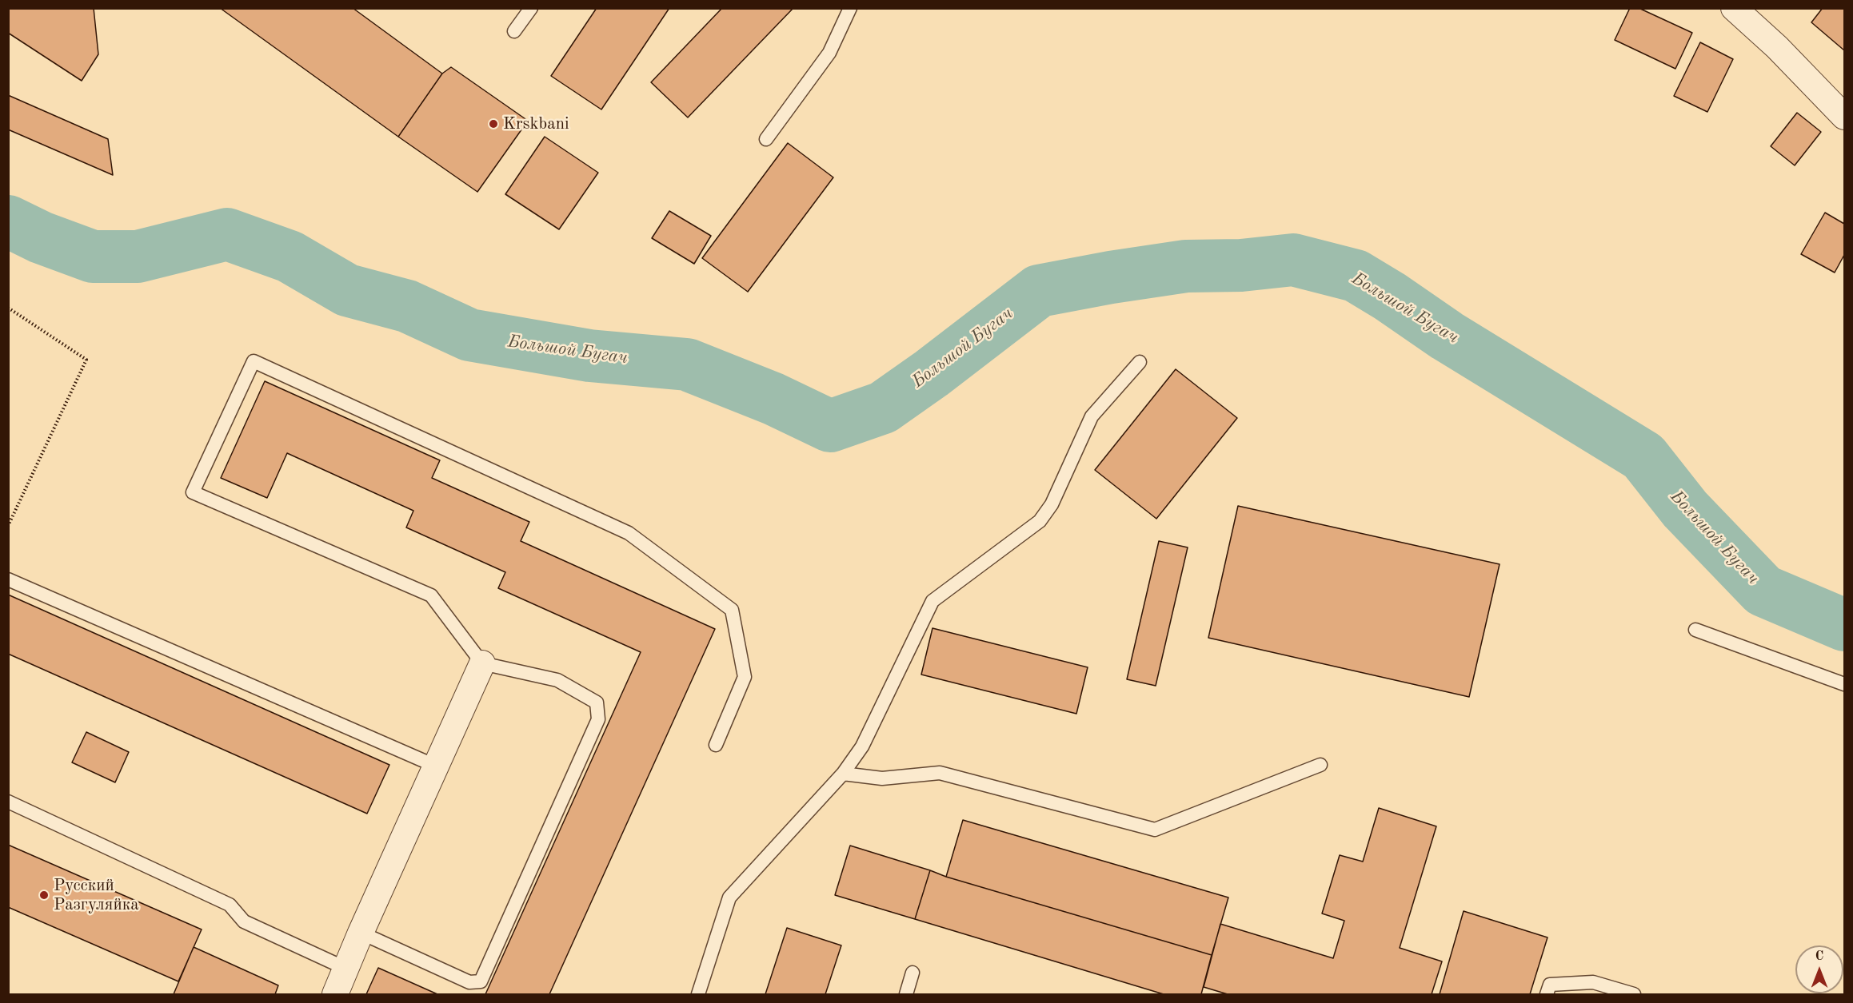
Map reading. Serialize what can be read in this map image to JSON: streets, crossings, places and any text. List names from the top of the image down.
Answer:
{
  "water": ["Большой Бугач"],
  "places": ["Krskbani", "Русский Разгуляйка"],
  "north": "top"
}
